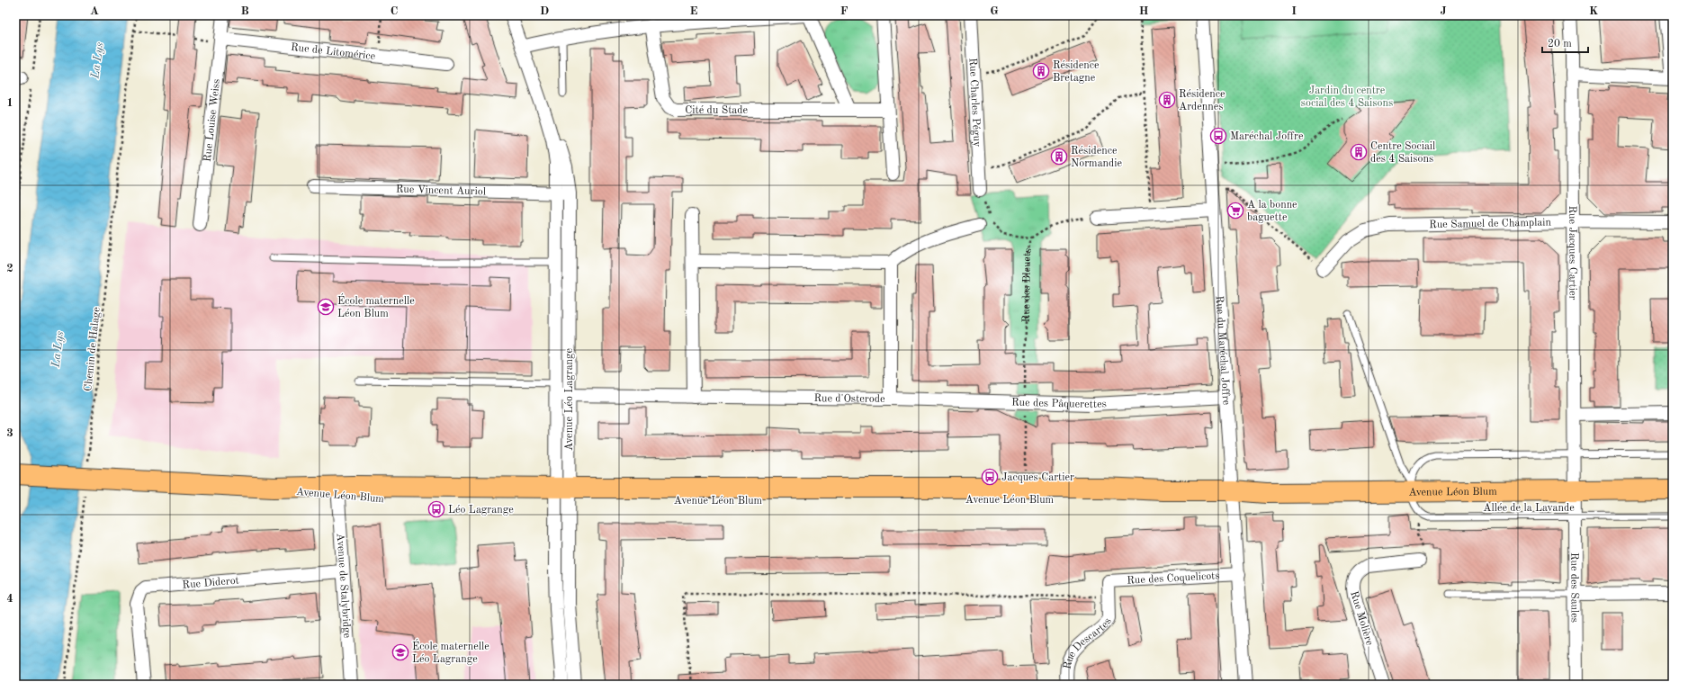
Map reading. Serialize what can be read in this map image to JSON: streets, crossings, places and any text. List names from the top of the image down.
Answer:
{
  "streets": {
    "main road": ["Avenue Léon Blum"],
    "street": [
      "Rue de Litomérice",
      "Rue Charles Péguy",
      "Cité du Stade",
      "Rue Louise Weiss",
      "Rue Vincent Auriol",
      "Rue Samuel de Champlain",
      "Rue Jacques Cartier",
      "Rue du Maréchal Joffre",
      "Rue d'Osterode",
      "Avenue Léo Lagrange",
      "Rue des Pâquerettes",
      "Rue des Coquelicots",
      "Rue Diderot",
      "Avenue de Stalybridge",
      "Rue des Saules",
      "Rue Molière",
      "Rue Descartes"
    ],
    "lane": ["Allée de la Lavande"],
    "path": ["Rue des Bleuets", "Chemin de Halage"]
  },
  "crossings": [
    ["Rue de Litomérice", "Rue Louise Weiss"],
    ["Rue Vincent Auriol", "Avenue Léo Lagrange"],
    ["Rue Samuel de Champlain", "Rue Jacques Cartier"],
    ["Rue Jacques Cartier", "Avenue Léon Blum"],
    ["Rue Jacques Cartier", "Rue des Saules"],
    ["Rue des Bleuets", "Rue des Pâquerettes"],
    ["Rue des Bleuets", "Avenue Léon Blum"],
    ["Rue du Maréchal Joffre", "Rue des Pâquerettes"],
    ["Rue du Maréchal Joffre", "Avenue Léon Blum"],
    ["Rue du Maréchal Joffre", "Rue des Coquelicots"],
    ["Rue d'Osterode", "Avenue Léo Lagrange"],
    ["Rue d'Osterode", "Rue des Pâquerettes"],
    ["Avenue Léo Lagrange", "Avenue Léon Blum"],
    ["Avenue Léon Blum", "Avenue de Stalybridge"],
    ["Avenue Léon Blum", "Rue des Saules"],
    ["Allée de la Lavande", "Rue des Saules"],
    ["Rue des Coquelicots", "Rue Descartes"],
    ["Rue Diderot", "Avenue de Stalybridge"]
  ],
  "water": ["La Lys"],
  "parks": ["Jardin du centre social des 4 Saisons"],
  "places": {
    "building": [
      "Résidence Bretagne",
      "Résidence Ardennes",
      "Centre Sociail des 4 Saisons",
      "Résidence Normandie"
    ],
    "bus stop": ["Maréchal Joffre", "Jacques Cartier", "Léo Lagrange"],
    "supermarket": ["A la bonne baguette"],
    "school or university": ["École maternelle Léon Blum", "École maternelle Léo Lagrange"]
  },
  "scale_bar": "20 m",
  "grid": {
    "columns": [
      "A",
      "B",
      "C",
      "D",
      "E",
      "F",
      "G",
      "H",
      "I",
      "J",
      "K"
    ],
    "rows": [
      "1",
      "2",
      "3",
      "4"
    ]
  }
}
